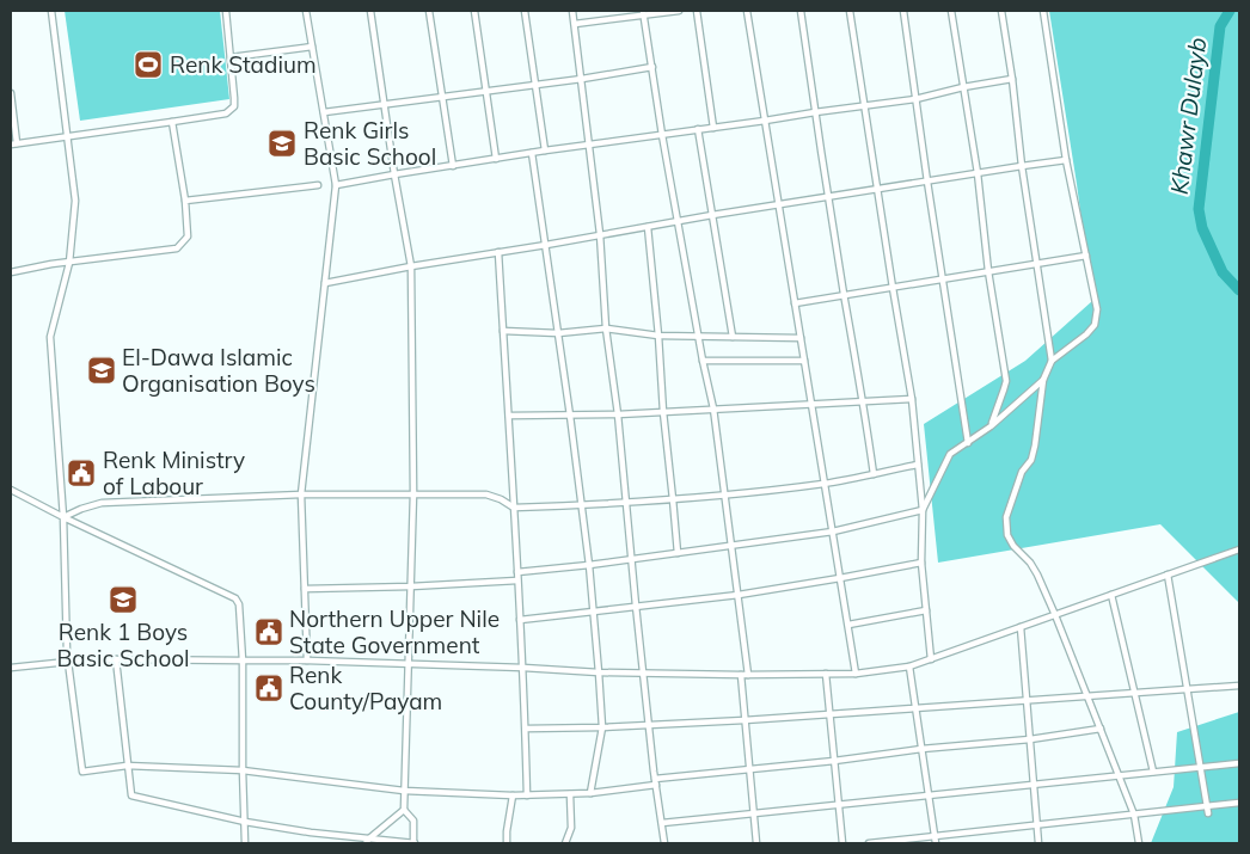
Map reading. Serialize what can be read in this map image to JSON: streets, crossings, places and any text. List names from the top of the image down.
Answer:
{
  "water": ["Khawr Dulayb"],
  "places": {
    "sports": ["Renk Stadium"],
    "school or university": ["Renk Girls Basic School", "El-Dawa Islamic Organisation Boys", "Renk 1 Boys Basic School"],
    "public building": ["Renk Ministry of Labour", "Northern Upper Nile State Government", "Renk County/Payam"]
  }
}
